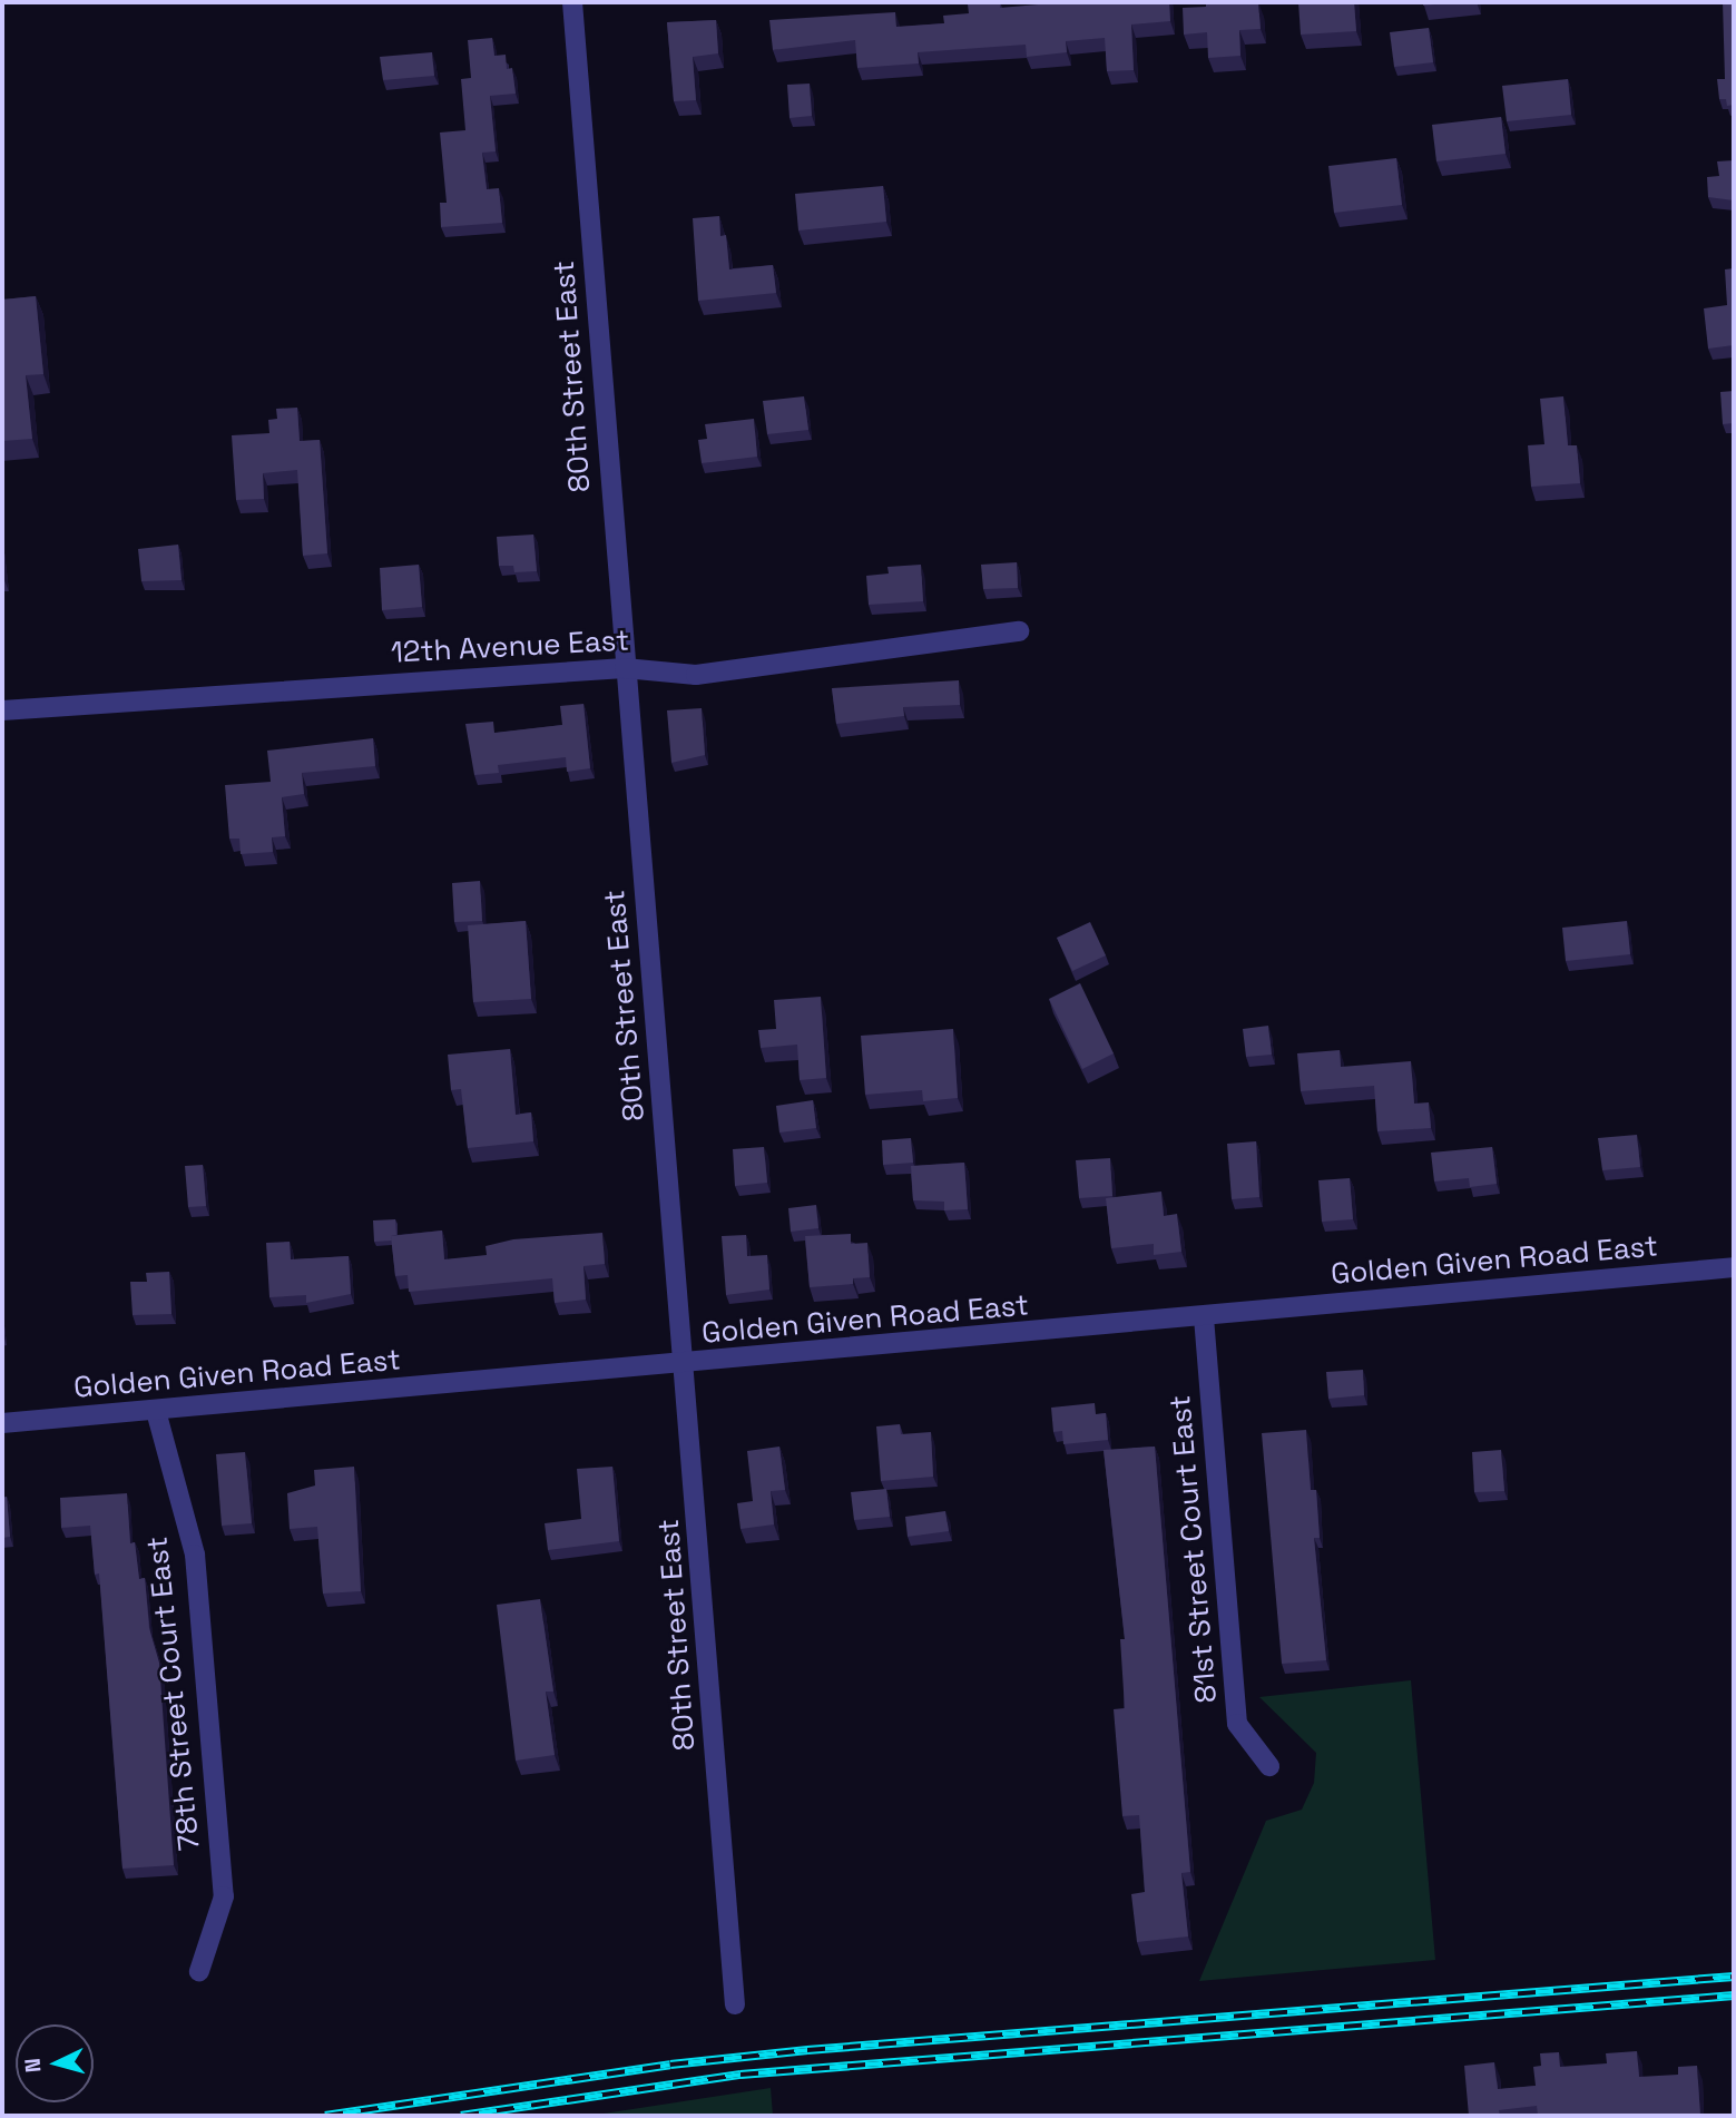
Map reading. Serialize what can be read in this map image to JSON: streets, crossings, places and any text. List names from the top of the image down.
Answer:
{
  "streets": {
    "street": [
      "80th Street East",
      "12th Avenue East",
      "Golden Given Road East",
      "81st Street Court East",
      "78th Street Court East"
    ]
  },
  "crossings": [
    ["80th Street East", "12th Avenue East"],
    ["80th Street East", "Golden Given Road East"],
    ["Golden Given Road East", "81st Street Court East"],
    ["Golden Given Road East", "78th Street Court East"]
  ],
  "north": "left"
}
